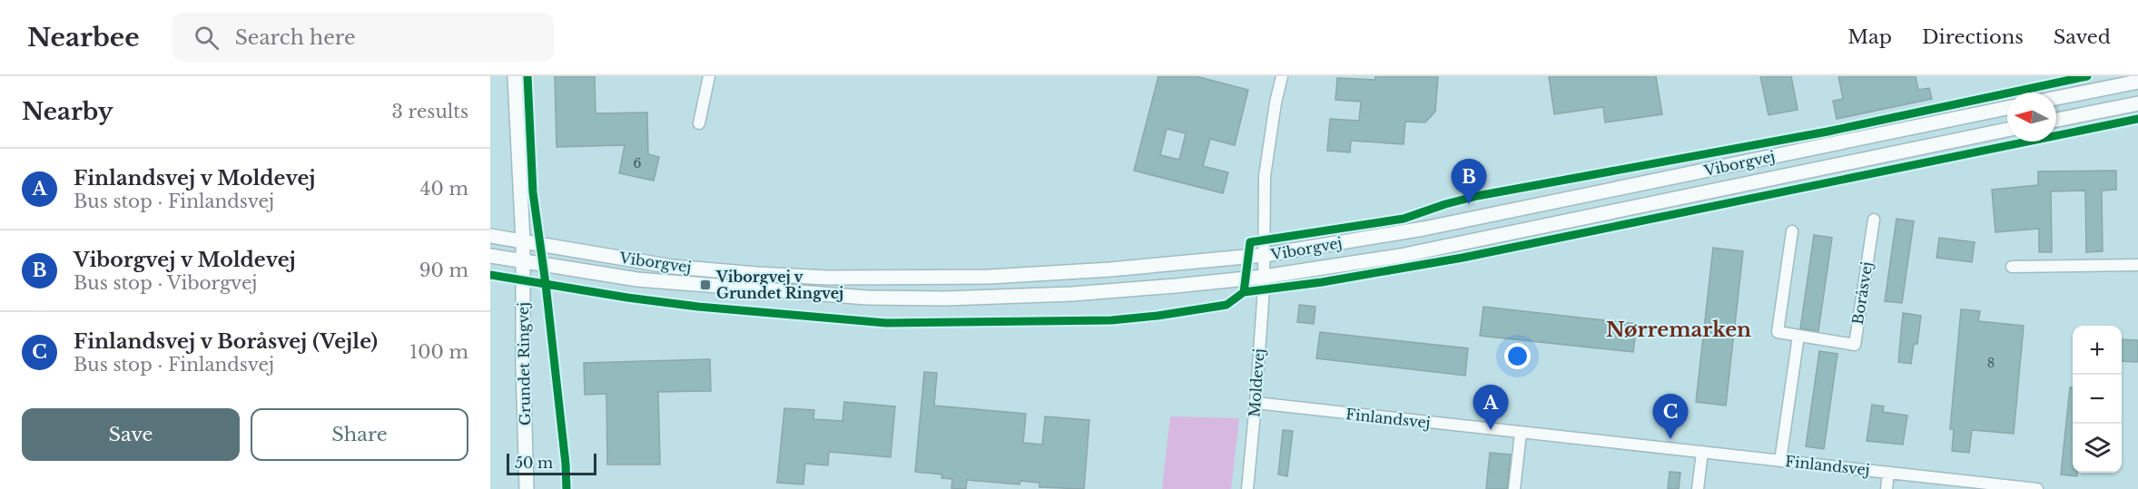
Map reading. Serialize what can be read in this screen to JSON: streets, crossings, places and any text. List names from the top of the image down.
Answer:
{
  "streets": {
    "street": [
      "Viborgvej",
      "Boråsvej",
      "Grundet Ringvej",
      "Moldevej",
      "Finlandsvej"
    ]
  },
  "crossings": [
    ["Viborgvej", "Grundet Ringvej"],
    ["Viborgvej", "Moldevej"],
    ["Moldevej", "Finlandsvej"]
  ],
  "districts": ["Nørremarken"],
  "places": {
    "transit": ["Viborgvej v Grundet Ringvej"]
  },
  "house_numbers": ["6", "8"],
  "scale_bar": "50 m",
  "north": "left",
  "page": {
    "header": "Nearbee",
    "search": "Search here",
    "nav": ["Map", "Directions", "Saved"],
    "heading": ["Nearby", "3 results"],
    "list": [
      {
        "mark": "A",
        "name": "Finlandsvej v Moldevej",
        "note": "Bus stop · Finlandsvej",
        "value": "40 m"
      },
      {
        "mark": "B",
        "name": "Viborgvej v Moldevej",
        "note": "Bus stop · Viborgvej",
        "value": "90 m"
      },
      {
        "mark": "C",
        "name": "Finlandsvej v Boråsvej (Vejle)",
        "note": "Bus stop · Finlandsvej",
        "value": "100 m"
      }
    ],
    "pins": ["B", "A", "C"],
    "map_buttons": ["+", "−"],
    "buttons": ["Save", "Share"],
    "scale": "50 m"
  }
}
